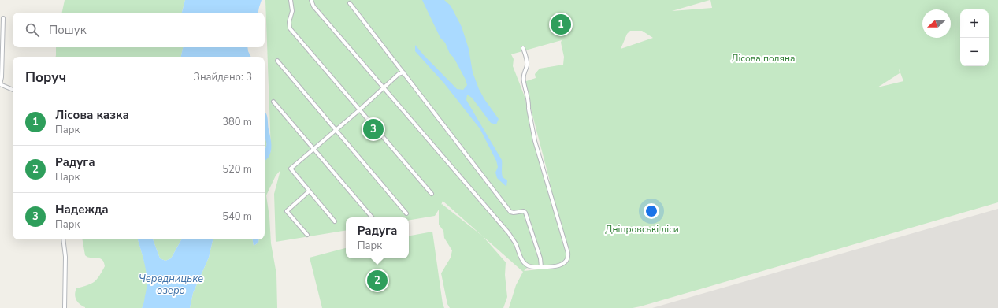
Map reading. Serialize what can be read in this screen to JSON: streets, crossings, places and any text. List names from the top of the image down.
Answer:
{
  "water": ["Чередницьке озеро"],
  "parks": ["Лісова поляна", "Дніпровські ліси"],
  "north": "left",
  "page": {
    "map_buttons": ["+", "−"],
    "pins": ["1", "3", "2"],
    "search": "Пошук",
    "heading": ["Поруч", "Знайдено: 3"],
    "list": [
      {
        "mark": "1",
        "name": "Лісова казка",
        "note": "Парк",
        "value": "380 m"
      },
      {
        "mark": "2",
        "name": "Радуга",
        "note": "Парк",
        "value": "520 m"
      },
      {
        "mark": "3",
        "name": "Надежда",
        "note": "Парк",
        "value": "540 m"
      }
    ],
    "popup": ["Радуга", "Парк"]
  }
}
